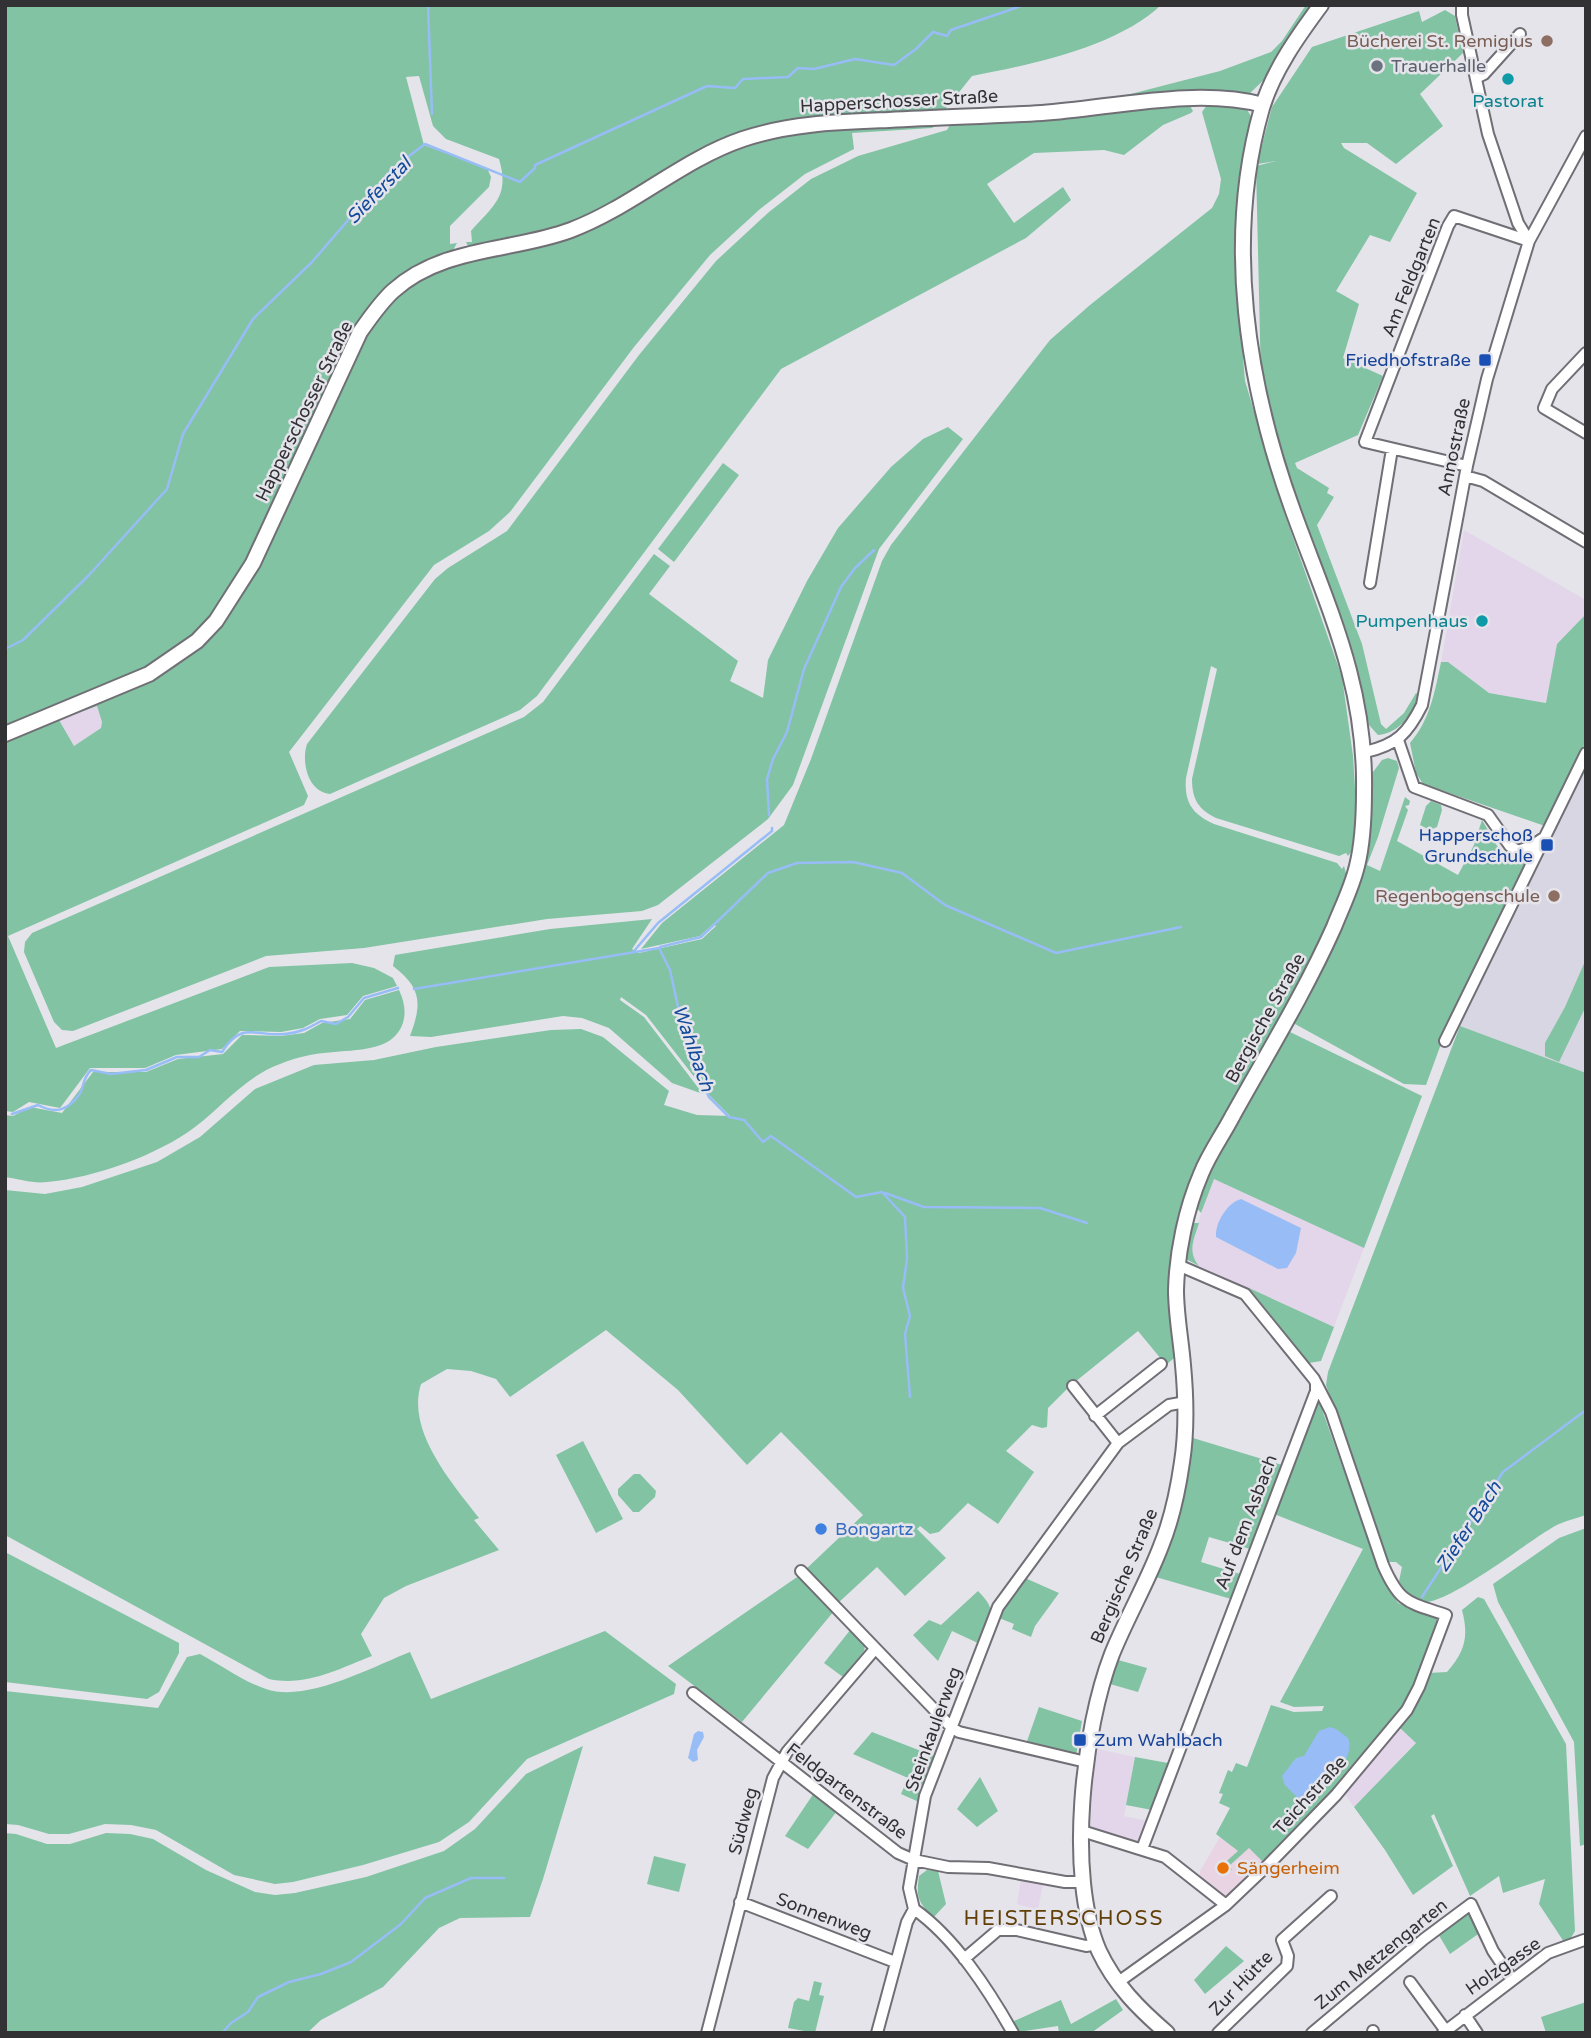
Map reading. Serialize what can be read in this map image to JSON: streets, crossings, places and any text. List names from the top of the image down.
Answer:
{
  "streets": {
    "main road": ["Happerschosser Straße", "Bergische Straße"],
    "street": [
      "Am Feldgarten",
      "Annostraße",
      "Auf dem Asbach",
      "Steinkaulerweg",
      "Feldgartenstraße",
      "Teichstraße",
      "Südweg",
      "Sonnenweg",
      "Zum Metzengarten",
      "Holzgasse",
      "Zur Hütte"
    ]
  },
  "crossings": [
    ["Happerschosser Straße", "Bergische Straße"],
    ["Am Feldgarten", "Annostraße"],
    ["Bergische Straße", "Steinkaulerweg"],
    ["Bergische Straße", "Feldgartenstraße"],
    ["Bergische Straße", "Teichstraße"],
    ["Auf dem Asbach", "Teichstraße"],
    ["Steinkaulerweg", "Feldgartenstraße"],
    ["Feldgartenstraße", "Südweg"],
    ["Südweg", "Sonnenweg"],
    ["Zum Metzengarten", "Holzgasse"]
  ],
  "districts": ["HEISTERSCHOSS"],
  "water": ["Sieferstal", "Wahlbach", "Ziefer Bach"],
  "places": {
    "other": [
      "Bücherei St. Remigius",
      "Trauerhalle",
      "Pastorat",
      "Pumpenhaus",
      "Regenbogenschule",
      "Bongartz",
      "Sängerheim"
    ],
    "transit": ["Friedhofstraße", "Happerschoß Grundschule", "Zum Wahlbach"]
  }
}
